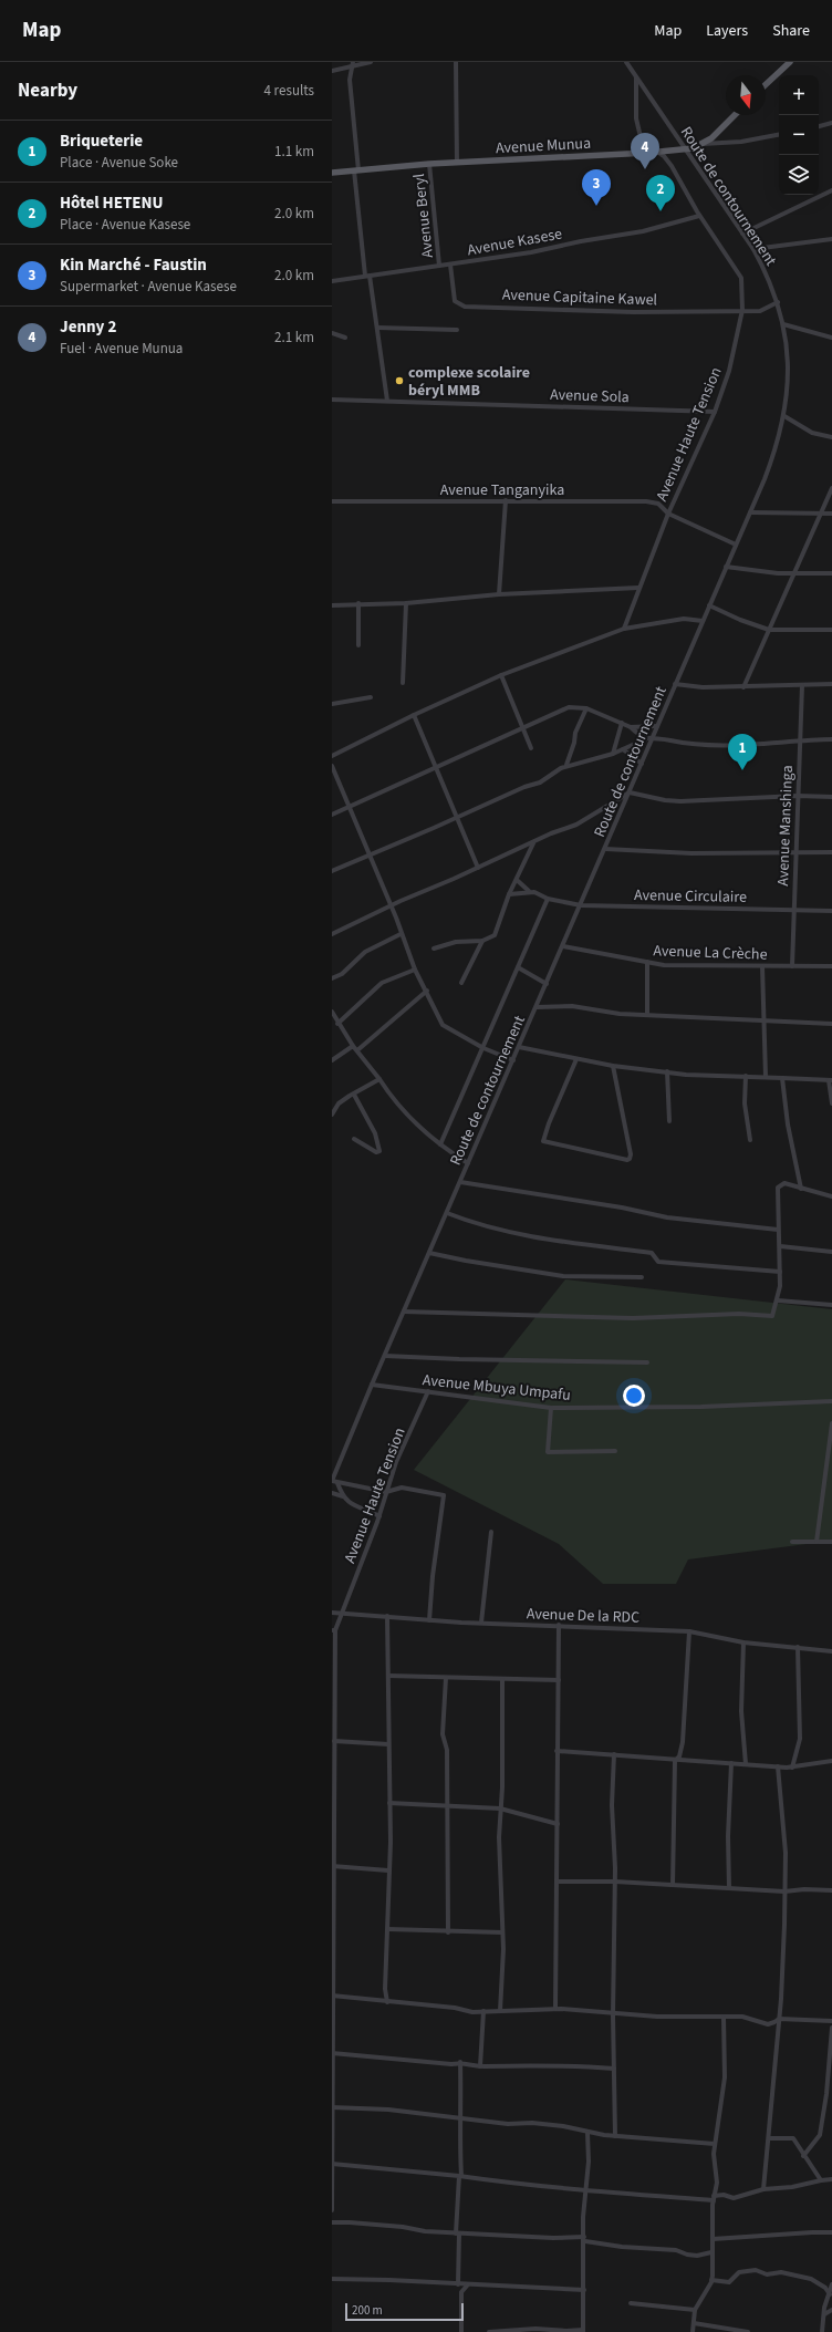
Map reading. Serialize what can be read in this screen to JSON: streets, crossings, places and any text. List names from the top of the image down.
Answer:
{
  "streets": {
    "main road": ["Avenue Munua"],
    "street": [
      "Route de contournement",
      "Avenue Beryl",
      "Avenue Kasese",
      "Avenue Capitaine Kawel",
      "Avenue Sola",
      "Avenue Haute Tension",
      "Avenue Tanganyika",
      "Avenue Manshinga",
      "Avenue Circulaire",
      "Avenue La Crèche",
      "Avenue Mbuya Umpafu",
      "Avenue De la RDC"
    ]
  },
  "crossings": [
    ["Avenue Munua", "Route de contournement"],
    ["Avenue Munua", "Avenue Beryl"],
    ["Avenue Munua", "Avenue Haute Tension"],
    ["Route de contournement", "Avenue Haute Tension"],
    ["Route de contournement", "Avenue Tanganyika"],
    ["Route de contournement", "Avenue Circulaire"],
    ["Route de contournement", "Avenue La Crèche"],
    ["Route de contournement", "Avenue Mbuya Umpafu"],
    ["Avenue Beryl", "Avenue Kasese"],
    ["Avenue Kasese", "Avenue Capitaine Kawel"],
    ["Avenue Kasese", "Avenue Haute Tension"],
    ["Avenue Capitaine Kawel", "Avenue Haute Tension"],
    ["Avenue Sola", "Avenue Haute Tension"],
    ["Avenue Haute Tension", "Avenue Tanganyika"],
    ["Avenue Haute Tension", "Avenue Mbuya Umpafu"],
    ["Avenue Haute Tension", "Avenue De la RDC"],
    ["Avenue Manshinga", "Avenue Circulaire"],
    ["Avenue Manshinga", "Avenue La Crèche"]
  ],
  "places": ["complexe scolaire béryl MMB"],
  "scale_bar": "200 m",
  "north": "bottom",
  "page": {
    "header": "Map",
    "nav": ["Map", "Layers", "Share"],
    "heading": ["Nearby", "4 results"],
    "map_buttons": ["+", "−"],
    "list": [
      {
        "mark": "1",
        "name": "Briqueterie",
        "note": "Place · Avenue Soke",
        "value": "1.1 km"
      },
      {
        "mark": "2",
        "name": "Hôtel HETENU",
        "note": "Place · Avenue Kasese",
        "value": "2.0 km"
      },
      {
        "mark": "3",
        "name": "Kin Marché - Faustin",
        "note": "Supermarket · Avenue Kasese",
        "value": "2.0 km"
      },
      {
        "mark": "4",
        "name": "Jenny 2",
        "note": "Fuel · Avenue Munua",
        "value": "2.1 km"
      }
    ],
    "pins": [
      "4",
      "3",
      "2",
      "1"
    ],
    "scale": "200 m"
  }
}
